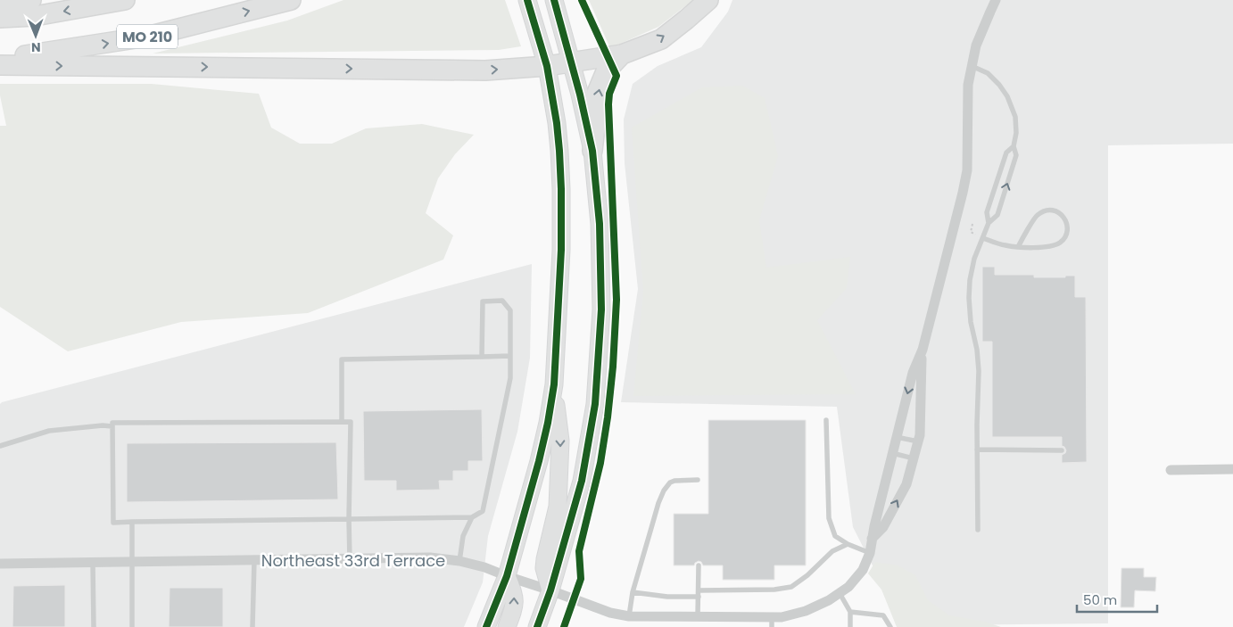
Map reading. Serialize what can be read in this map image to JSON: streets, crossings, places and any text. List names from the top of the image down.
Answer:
{
  "streets": {
    "highway": ["MO 210"],
    "street": ["Northeast 33rd Terrace"]
  },
  "scale_bar": "50 m",
  "north": "bottom"
}
